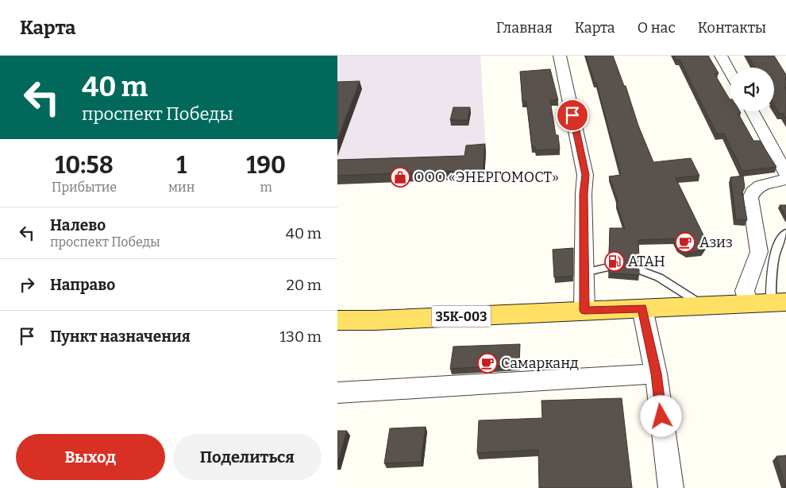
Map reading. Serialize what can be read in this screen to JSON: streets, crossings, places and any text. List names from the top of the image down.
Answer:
{
  "streets": {
    "main road": ["35К-003"]
  },
  "places": {
    "shop": ["ООО «ЭНЕРГОМОСТ»"],
    "cafe": ["Азиз", "Самарканд"],
    "fuel station": ["АТАН"]
  },
  "page": {
    "header": "Карта",
    "nav": [
      "Главная",
      "Карта",
      "О нас",
      "Контакты"
    ],
    "turn": ["40 m", "проспект Победы"],
    "eta": [
      "10:58",
      "Прибытие",
      "1",
      "мин",
      "190",
      "m"
    ],
    "list": [
      {
        "name": "Налево",
        "note": "проспект Победы",
        "value": "40 m"
      },
      {
        "name": "Направо",
        "value": "20 m"
      },
      {
        "name": "Пункт назначения",
        "value": "130 m"
      }
    ],
    "buttons": ["Выход", "Поделиться"]
  }
}
